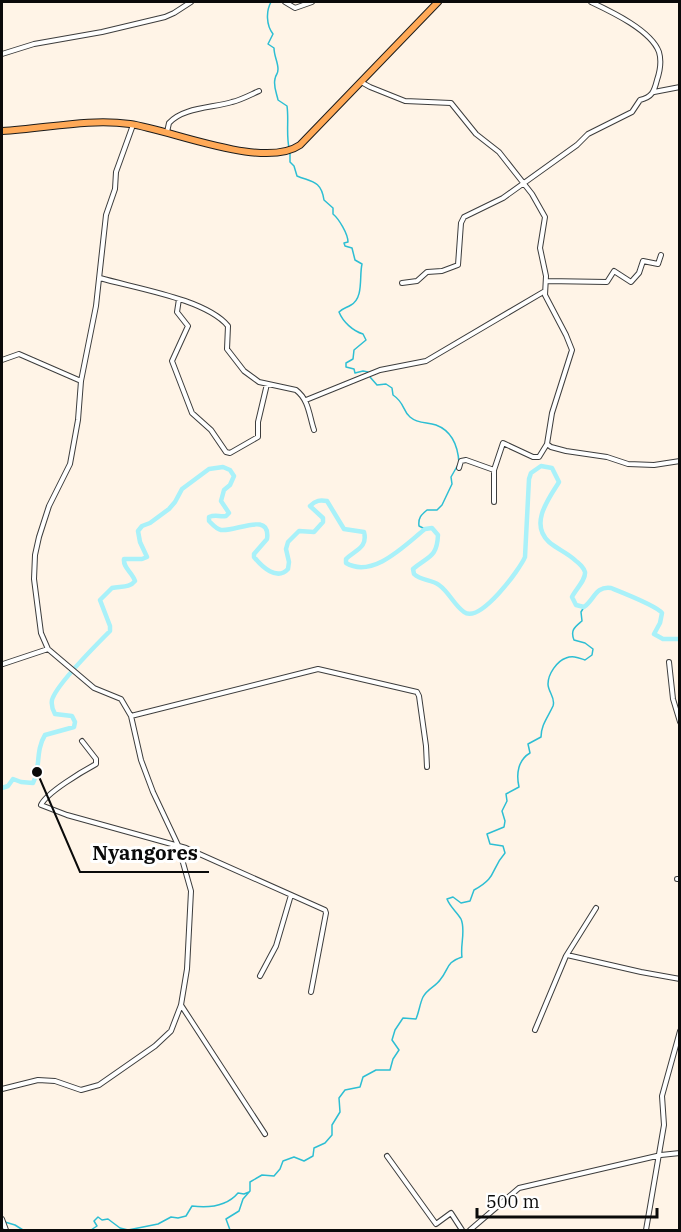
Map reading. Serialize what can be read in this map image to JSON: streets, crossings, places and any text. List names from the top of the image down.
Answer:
{
  "places": ["Nyangores"],
  "scale_bar": "500 m"
}
